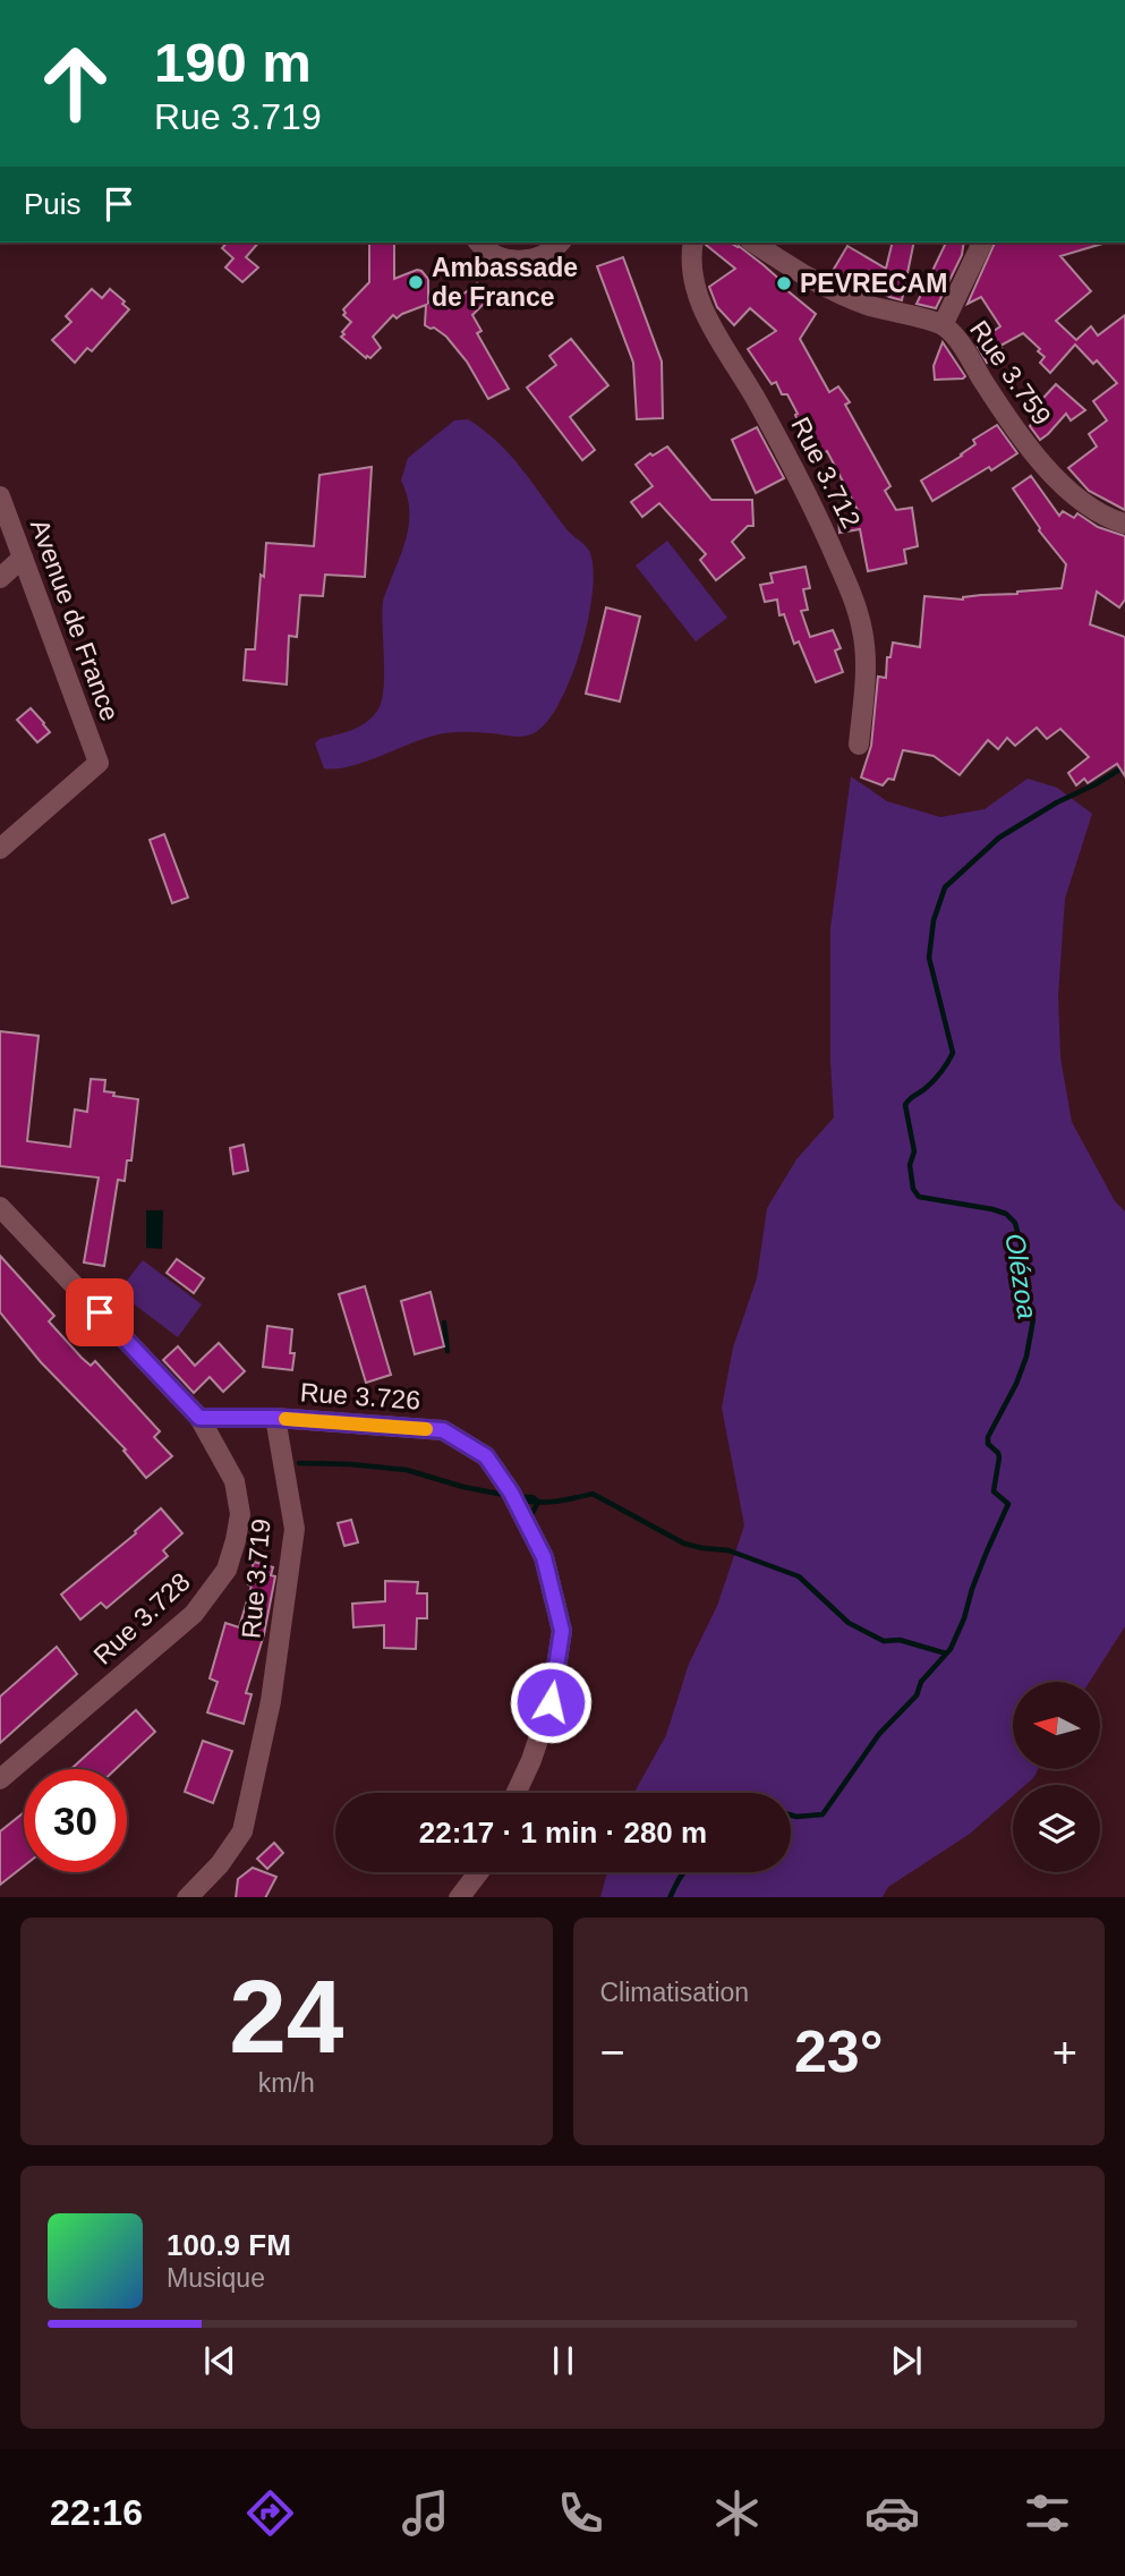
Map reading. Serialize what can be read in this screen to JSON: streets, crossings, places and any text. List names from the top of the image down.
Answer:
{
  "streets": {
    "street": [
      "Rue 3.759",
      "Rue 3.712",
      "Avenue de France",
      "Rue 3.726",
      "Rue 3.719",
      "Rue 3.728"
    ]
  },
  "crossings": [
    ["Rue 3.726", "Rue 3.719"]
  ],
  "water": ["Olézoa"],
  "places": ["Ambassade de France", "PEVRECAM"],
  "north": "left",
  "page": {
    "turn": ["190 m", "Rue 3.719"],
    "then": "Puis",
    "limit": "30",
    "trip": "22:17 · 1 min · 280 m",
    "tile": [
      ["24", "km/h"],
      "Climatisation"
    ],
    "heat": ["−", "23°", "+"],
    "song": ["100.9 FM", "Musique"],
    "tabs": "22:16"
  }
}
